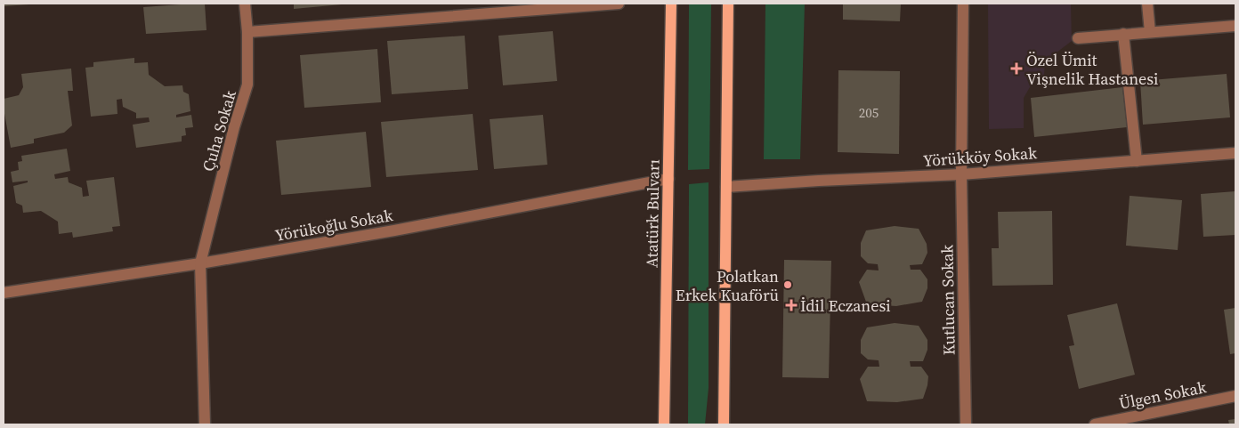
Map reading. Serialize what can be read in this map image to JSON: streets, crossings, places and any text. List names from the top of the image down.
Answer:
{
  "streets": {
    "main road": ["Atatürk Bulvarı"],
    "street": [
      "Çuha Sokak",
      "Yörükköy Sokak",
      "Yörükoğlu Sokak",
      "Kutlucan Sokak",
      "Ülgen Sokak"
    ]
  },
  "crossings": [
    ["Çuha Sokak", "Yörükoğlu Sokak"],
    ["Yörükköy Sokak", "Kutlucan Sokak"],
    ["Atatürk Bulvarı", "Yörükoğlu Sokak"]
  ],
  "places": {
    "health": ["Özel Ümit Vişnelik Hastanesi", "İdil Eczanesi"],
    "other": ["Polatkan Erkek Kuaförü"]
  },
  "house_numbers": ["205"]
}
